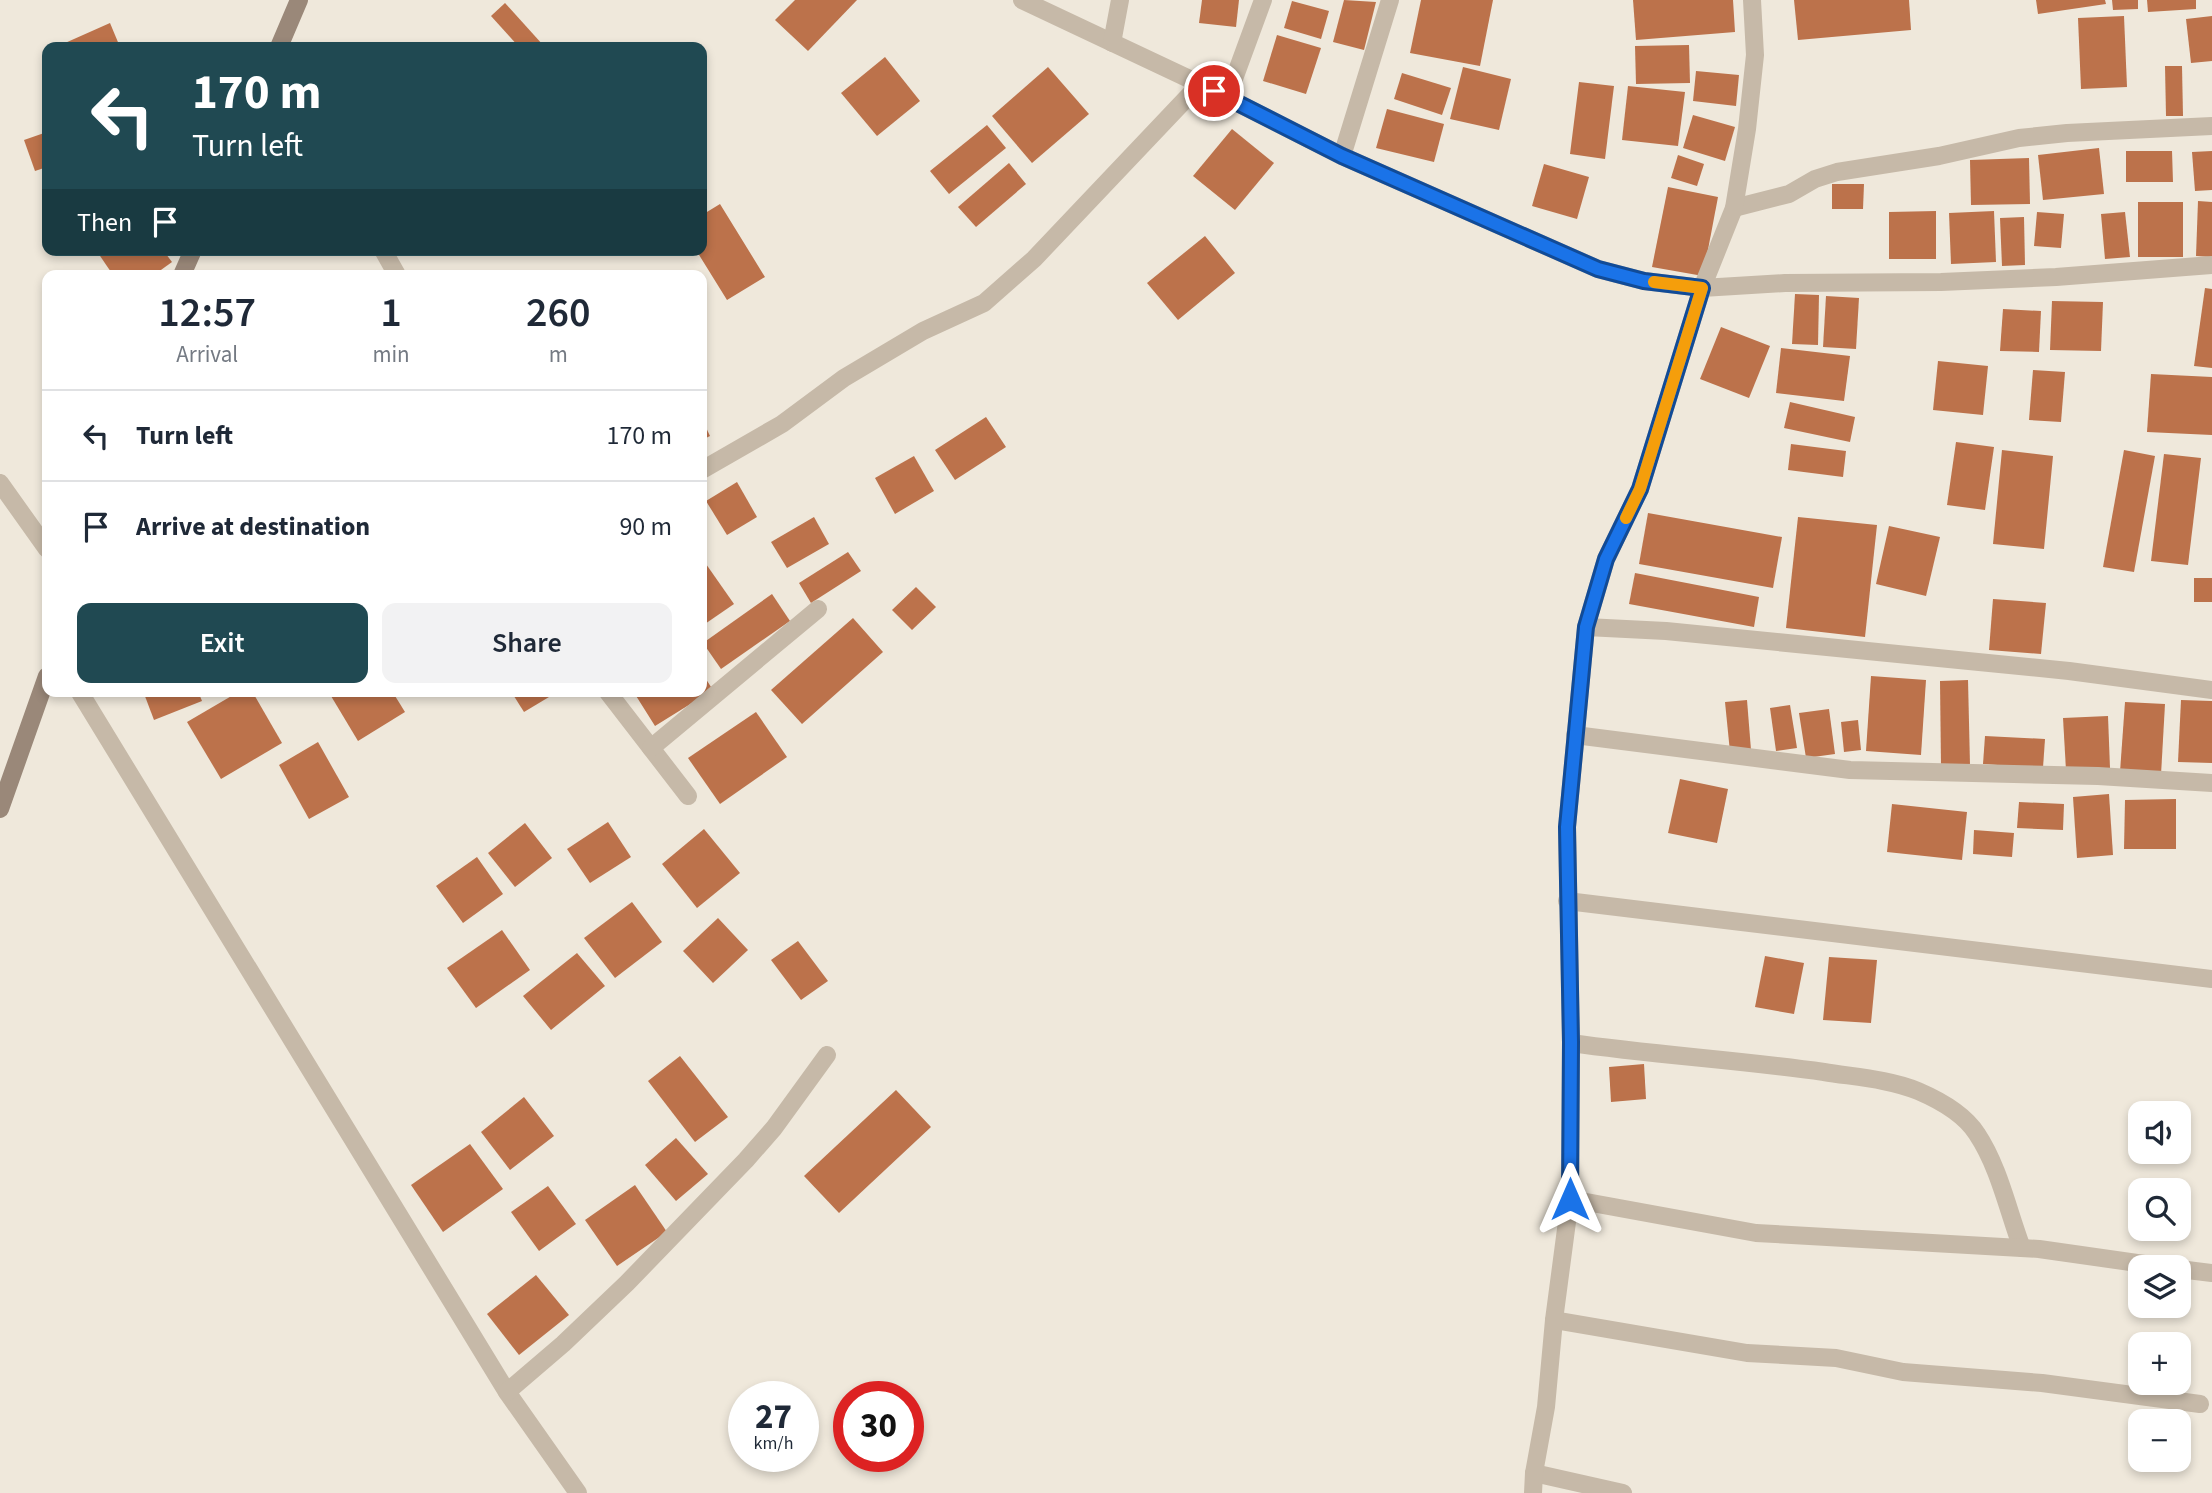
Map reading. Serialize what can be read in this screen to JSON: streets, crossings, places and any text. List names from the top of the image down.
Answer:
{
  "page": {
    "turn": ["170 m", "Turn left"],
    "then": "Then",
    "eta": [
      "12:57",
      "Arrival",
      "1",
      "min",
      "260",
      "m"
    ],
    "list": [
      {
        "name": "Turn left",
        "value": "170 m"
      },
      {
        "name": "Arrive at destination",
        "value": "90 m"
      }
    ],
    "buttons": ["Exit", "Share"],
    "map_buttons": ["+", "−"],
    "speed": "27 km/h",
    "limit": "30"
  }
}
